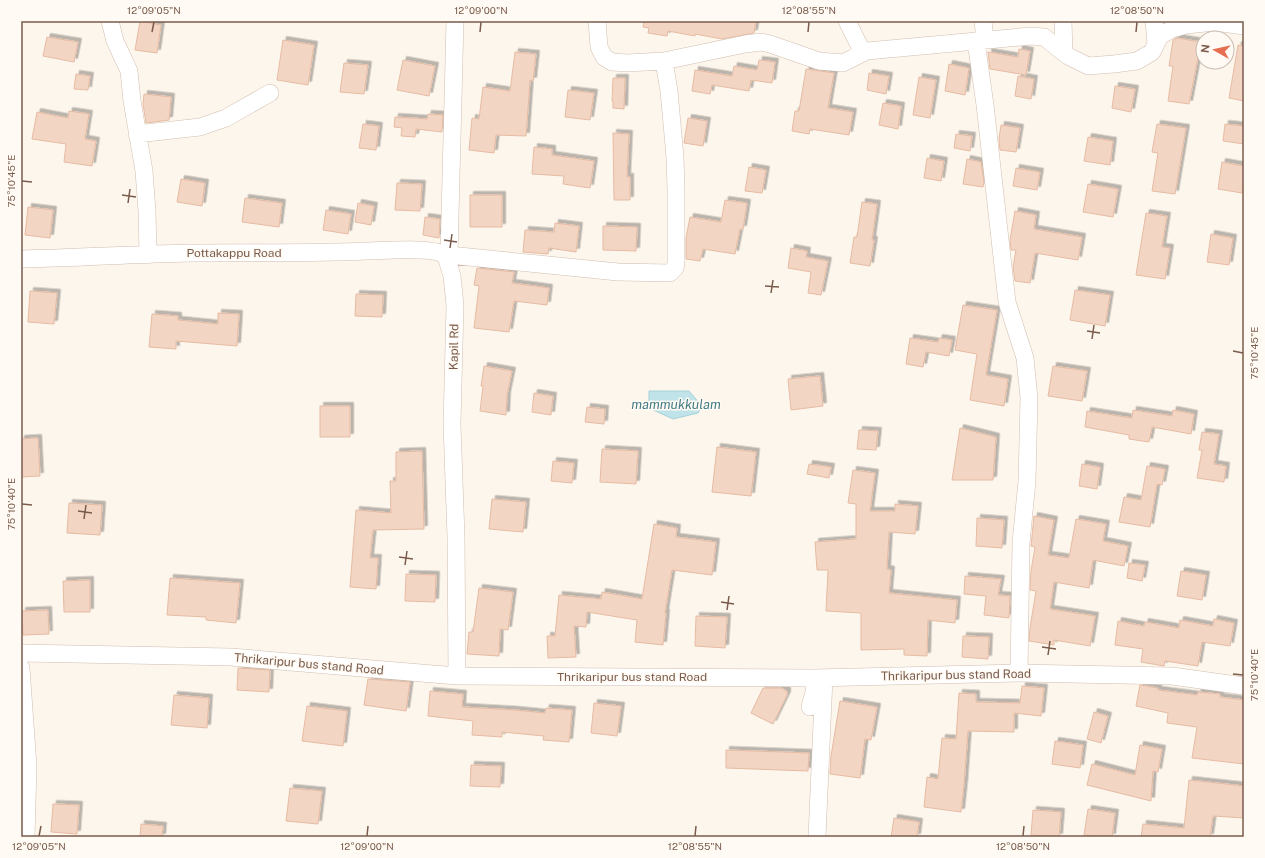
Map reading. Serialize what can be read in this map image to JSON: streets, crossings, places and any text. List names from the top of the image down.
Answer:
{
  "streets": {
    "street": ["Pottakappu Road", "Kapil Rd", "Thrikaripur bus stand Road"]
  },
  "crossings": [
    ["Pottakappu Road", "Kapil Rd"],
    ["Kapil Rd", "Thrikaripur bus stand Road"]
  ],
  "water": ["mammukkulam"],
  "north": "left",
  "coordinates": [
    "12°09'05\"N",
    "12°09'00\"N",
    "12°08'55\"N",
    "12°08'50\"N",
    "75°10'45\"E",
    "75°10'40\"E"
  ]
}
